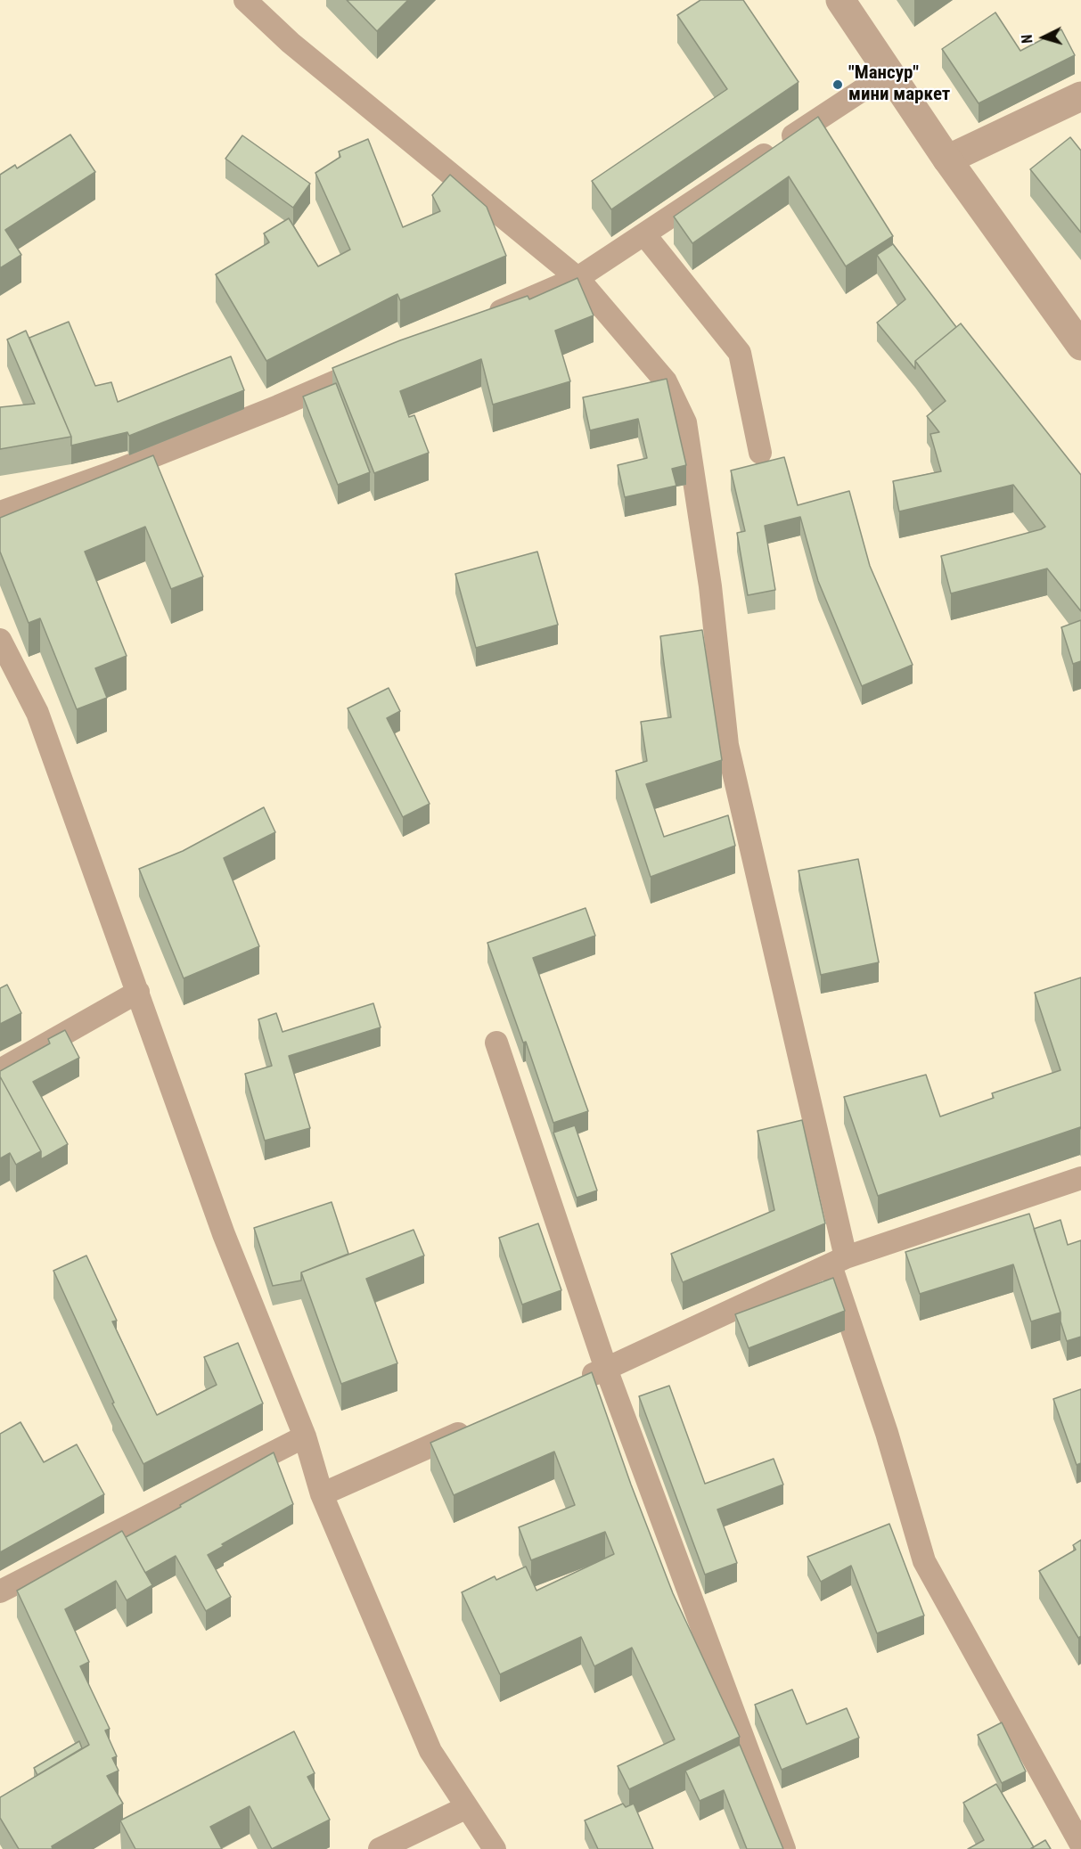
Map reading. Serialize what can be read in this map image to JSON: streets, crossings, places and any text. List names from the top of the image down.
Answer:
{
  "places": ["\"Мансур\" мини маркет"],
  "north": "left"
}
